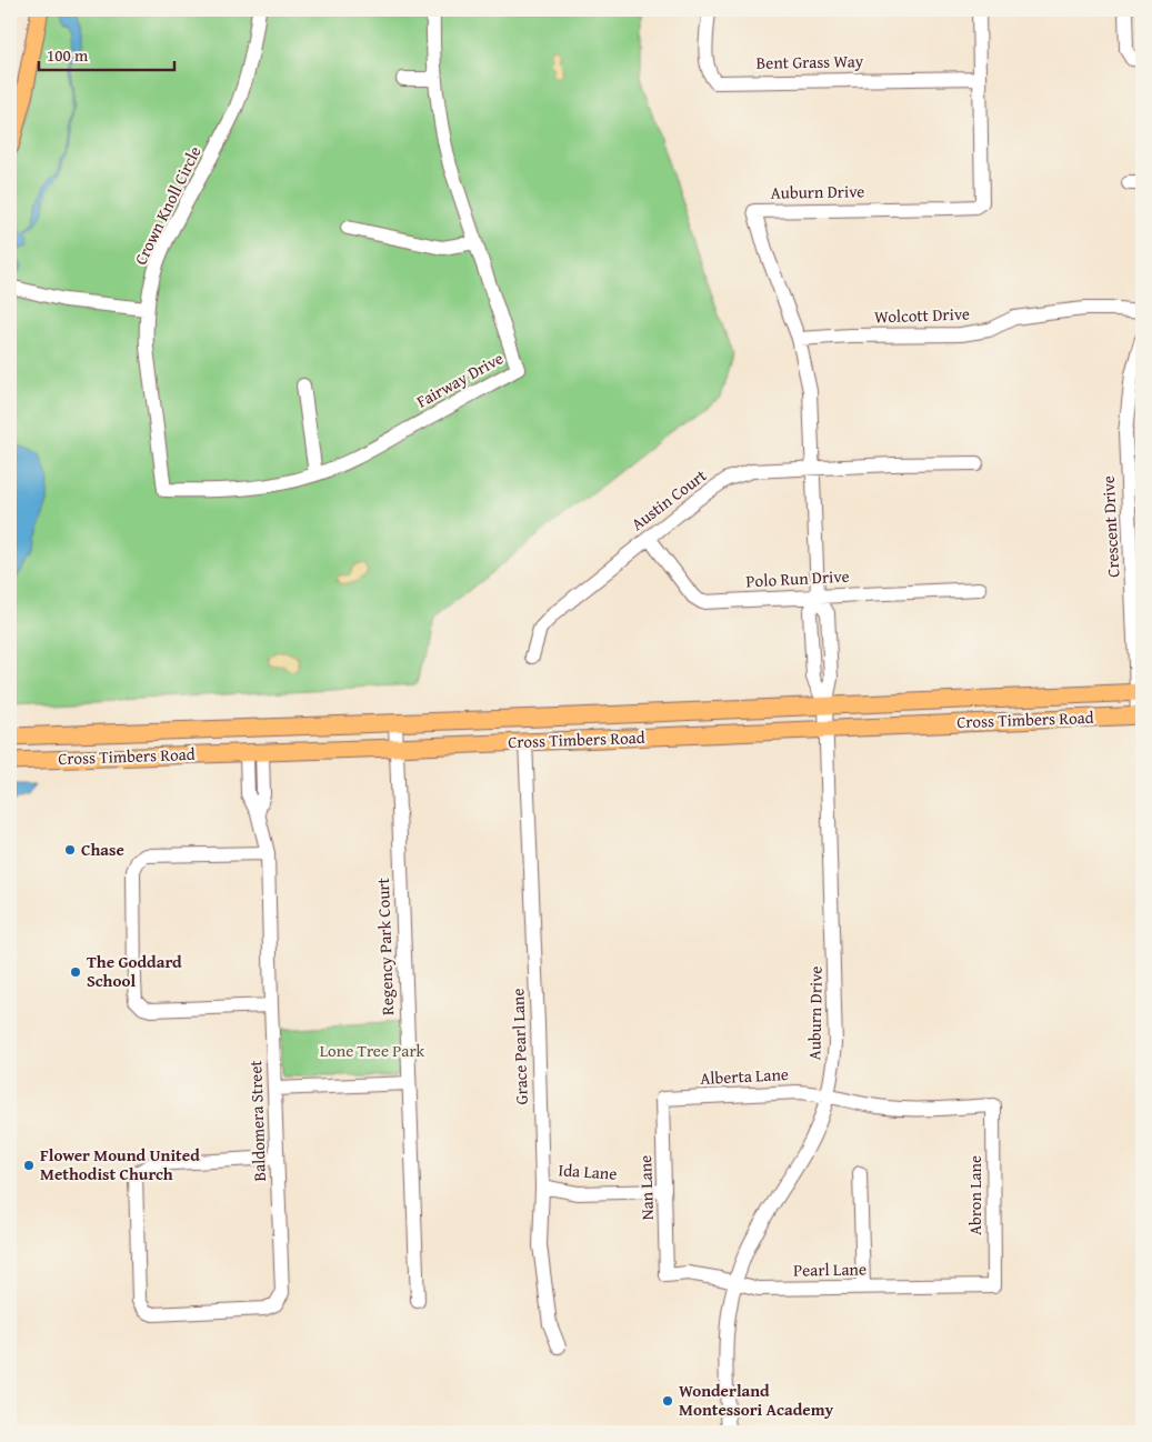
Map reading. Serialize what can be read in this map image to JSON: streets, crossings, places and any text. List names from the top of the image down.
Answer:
{
  "streets": {
    "main road": ["Cross Timbers Road"],
    "street": [
      "Bent Grass Way",
      "Auburn Drive",
      "Crown Knoll Circle",
      "Wolcott Drive",
      "Fairway Drive",
      "Austin Court",
      "Crescent Drive",
      "Polo Run Drive",
      "Regency Park Court",
      "Grace Pearl Lane",
      "Alberta Lane",
      "Baldomera Street",
      "Ida Lane",
      "Nan Lane",
      "Abron Lane",
      "Pearl Lane"
    ]
  },
  "crossings": [
    ["Bent Grass Way", "Auburn Drive"],
    ["Auburn Drive", "Wolcott Drive"],
    ["Auburn Drive", "Austin Court"],
    ["Auburn Drive", "Polo Run Drive"],
    ["Auburn Drive", "Cross Timbers Road"],
    ["Auburn Drive", "Alberta Lane"],
    ["Auburn Drive", "Pearl Lane"],
    ["Crown Knoll Circle", "Fairway Drive"],
    ["Austin Court", "Polo Run Drive"],
    ["Crescent Drive", "Cross Timbers Road"],
    ["Cross Timbers Road", "Regency Park Court"],
    ["Cross Timbers Road", "Grace Pearl Lane"],
    ["Cross Timbers Road", "Baldomera Street"],
    ["Grace Pearl Lane", "Ida Lane"],
    ["Alberta Lane", "Nan Lane"],
    ["Alberta Lane", "Abron Lane"],
    ["Ida Lane", "Nan Lane"],
    ["Nan Lane", "Pearl Lane"],
    ["Abron Lane", "Pearl Lane"]
  ],
  "parks": ["Lone Tree Park"],
  "places": [
    "Chase",
    "The Goddard School",
    "Flower Mound United Methodist Church",
    "Wonderland Montessori Academy"
  ],
  "scale_bar": "100 m"
}
